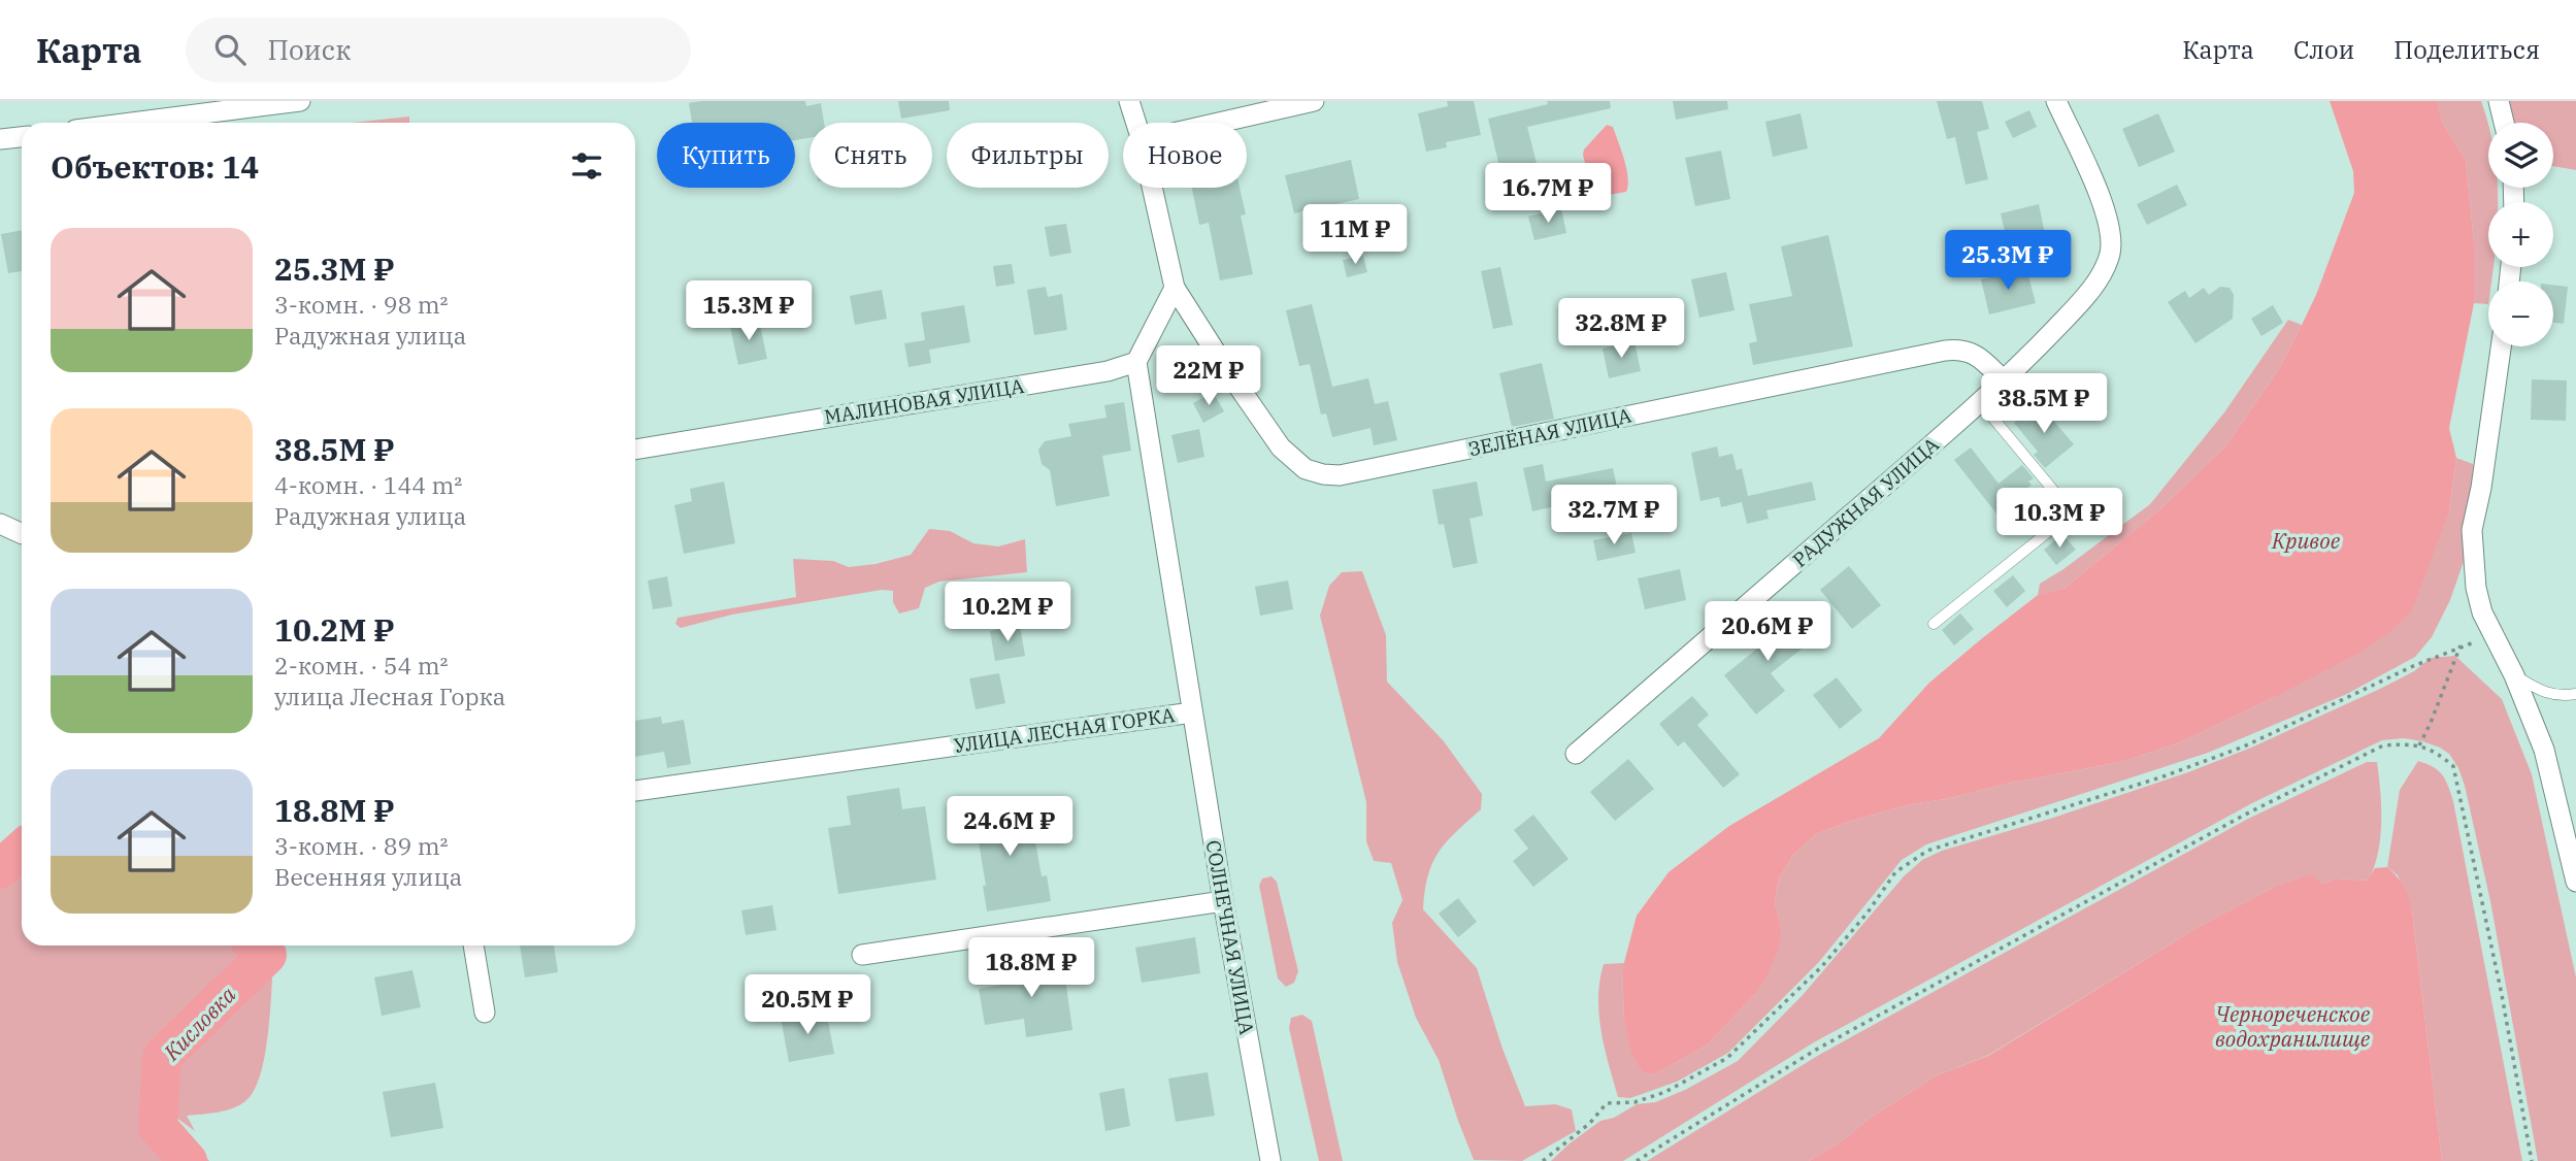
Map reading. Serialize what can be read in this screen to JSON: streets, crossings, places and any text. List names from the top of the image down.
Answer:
{
  "streets": {
    "street": [
      "МАЛИНОВАЯ УЛИЦА",
      "ЗЕЛЁНАЯ УЛИЦА",
      "РАДУЖНАЯ УЛИЦА",
      "УЛИЦА ЛЕСНАЯ ГОРКА",
      "СОЛНЕЧНАЯ УЛИЦА"
    ]
  },
  "crossings": [
    ["МАЛИНОВАЯ УЛИЦА", "УЛИЦА ЛЕСНАЯ ГОРКА"],
    ["ЗЕЛЁНАЯ УЛИЦА", "РАДУЖНАЯ УЛИЦА"],
    ["УЛИЦА ЛЕСНАЯ ГОРКА", "СОЛНЕЧНАЯ УЛИЦА"]
  ],
  "water": ["Кривое", "Чернореченское водохранилище", "Кисловка"],
  "page": {
    "header": "Карта",
    "search": "Поиск",
    "nav": ["Карта", "Слои", "Поделиться"],
    "map_buttons": ["+", "−"],
    "chip": [
      "Купить",
      "Снять",
      "Фильтры",
      "Новое"
    ],
    "heading": "Объектов: 14",
    "price": [
      "16.7M ₽",
      "11M ₽",
      "25.3M ₽",
      "15.3M ₽",
      "32.8M ₽",
      "22M ₽",
      "38.5M ₽",
      "32.7M ₽",
      "10.3M ₽",
      "10.2M ₽",
      "20.6M ₽",
      "24.6M ₽",
      "18.8M ₽",
      "20.5M ₽"
    ],
    "list": [
      {
        "name": "25.3M ₽",
        "note": "3-комн. · 98 m² · Радужная улица"
      },
      {
        "name": "38.5M ₽",
        "note": "4-комн. · 144 m² · Радужная улица"
      },
      {
        "name": "10.2M ₽",
        "note": "2-комн. · 54 m² · улица Лесная Горка"
      },
      {
        "name": "18.8M ₽",
        "note": "3-комн. · 89 m² · Весенняя улица"
      }
    ]
  }
}
